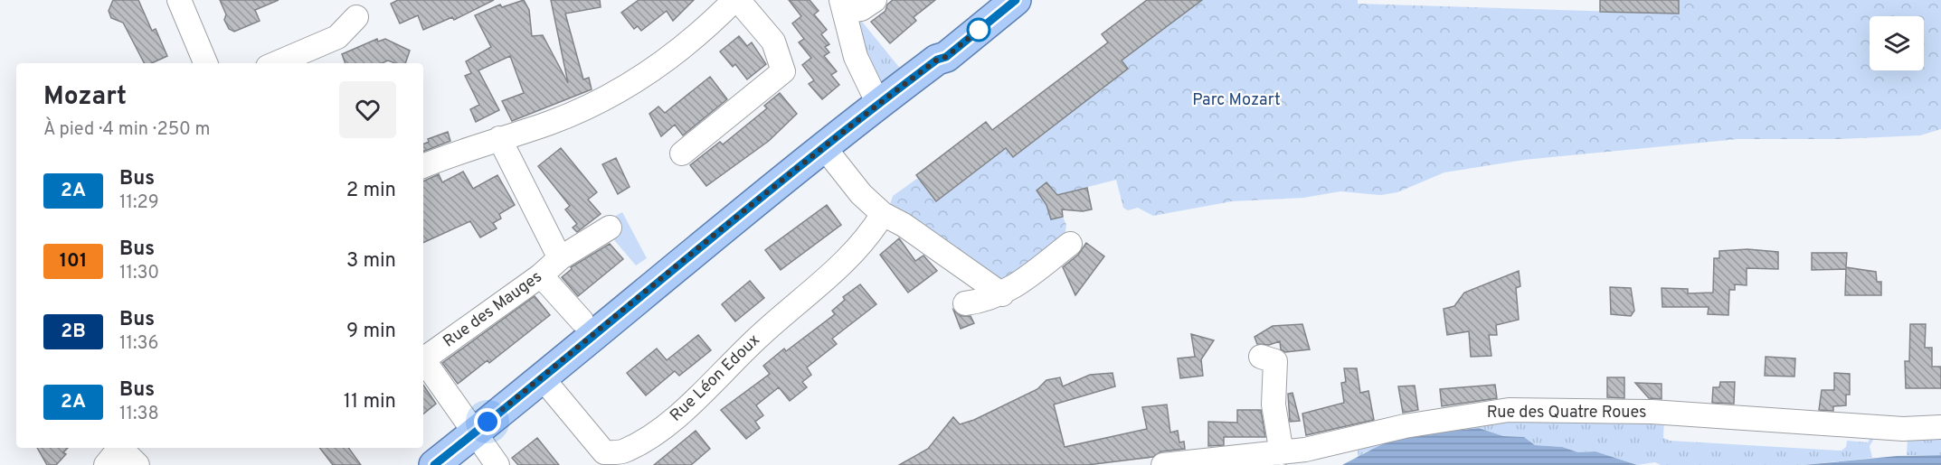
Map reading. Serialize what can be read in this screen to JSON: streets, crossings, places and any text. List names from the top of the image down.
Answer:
{
  "streets": {
    "street": ["Rue des Mauges", "Rue Léon Edoux", "Rue des Quatre Roues"]
  },
  "parks": ["Parc Mozart"],
  "lines": ["bus line 2A"],
  "page": {
    "heading": ["Mozart", "À pied · 4 min · 250 m"],
    "list": [
      {
        "mark": "2A",
        "name": "Bus",
        "note": "11:29",
        "value": "2 min"
      },
      {
        "mark": "101",
        "name": "Bus",
        "note": "11:30",
        "value": "3 min"
      },
      {
        "mark": "2B",
        "name": "Bus",
        "note": "11:36",
        "value": "9 min"
      },
      {
        "mark": "2A",
        "name": "Bus",
        "note": "11:38",
        "value": "11 min"
      }
    ]
  }
}
